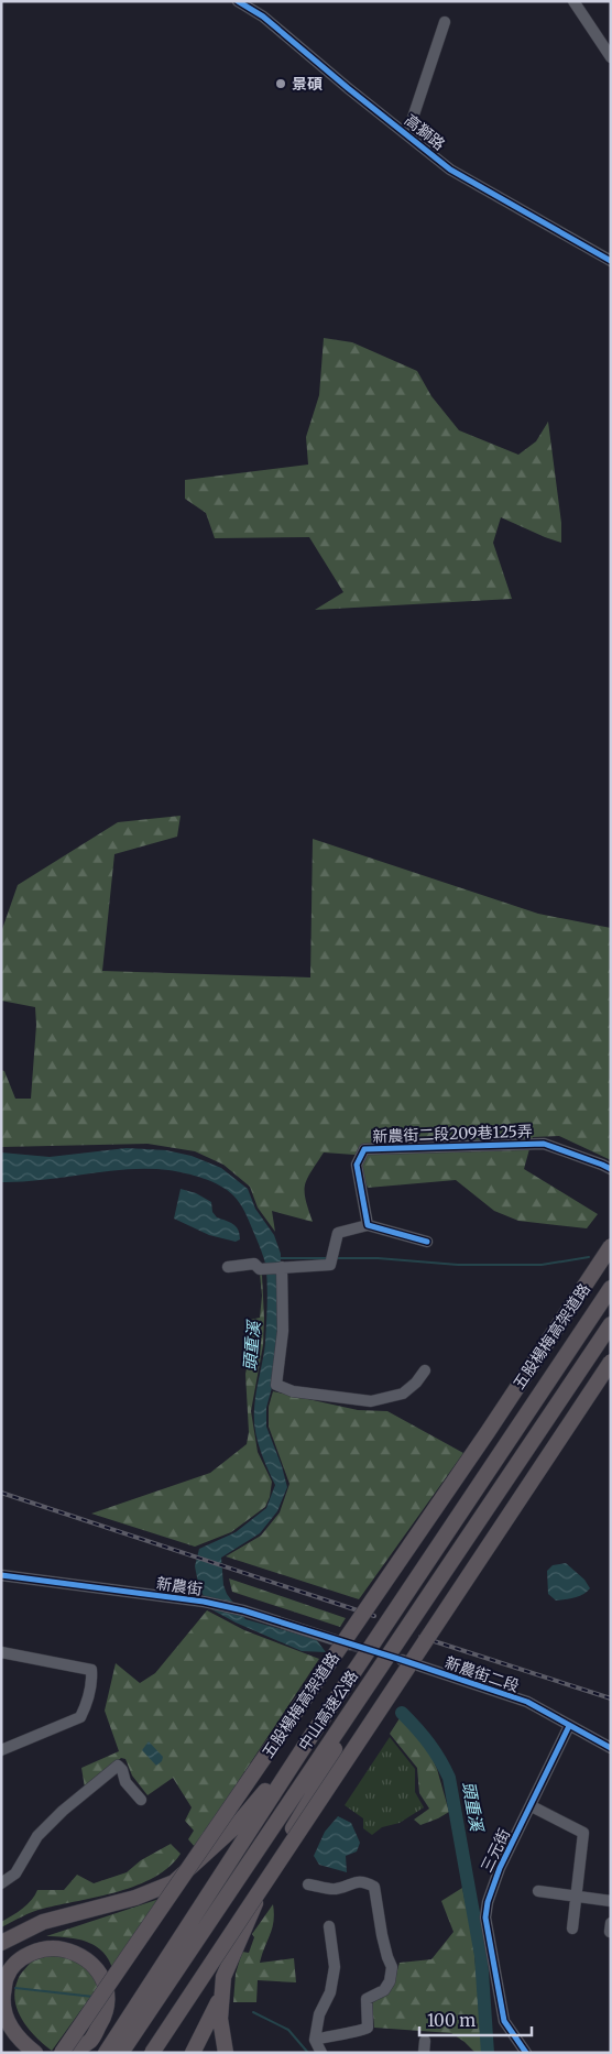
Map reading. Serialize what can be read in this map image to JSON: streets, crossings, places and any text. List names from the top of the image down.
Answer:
{
  "streets": {
    "highway": ["五股楊梅高架道路", "中山高速公路"],
    "street": [
      "高獅路",
      "新農街二段209巷125弄",
      "新農街",
      "新農街二段",
      "三元街"
    ]
  },
  "crossings": [
    ["新農街二段", "三元街"]
  ],
  "water": ["頭重溪"],
  "places": ["景碩"],
  "scale_bar": "100 m"
}
